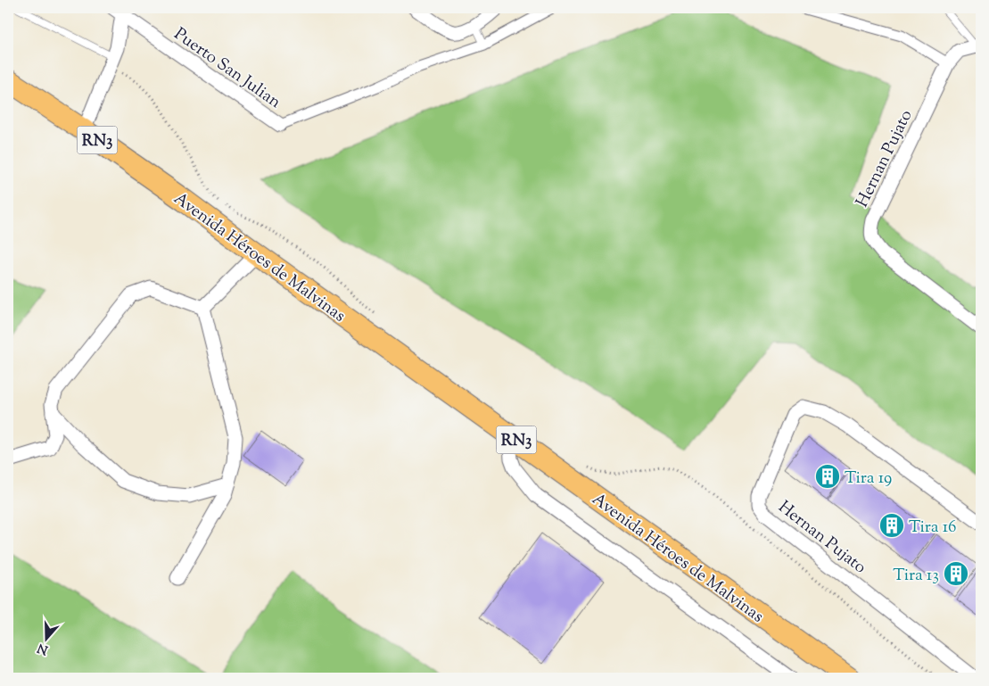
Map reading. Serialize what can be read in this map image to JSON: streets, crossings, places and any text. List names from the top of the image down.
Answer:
{
  "streets": {
    "highway": ["RN3", "Avenida Héroes de Malvinas"],
    "street": ["Puerto San Julian", "Hernan Pujato"]
  },
  "places": {
    "building": ["Tira 19", "Tira 16", "Tira 13"]
  },
  "north": "bottom"
}
